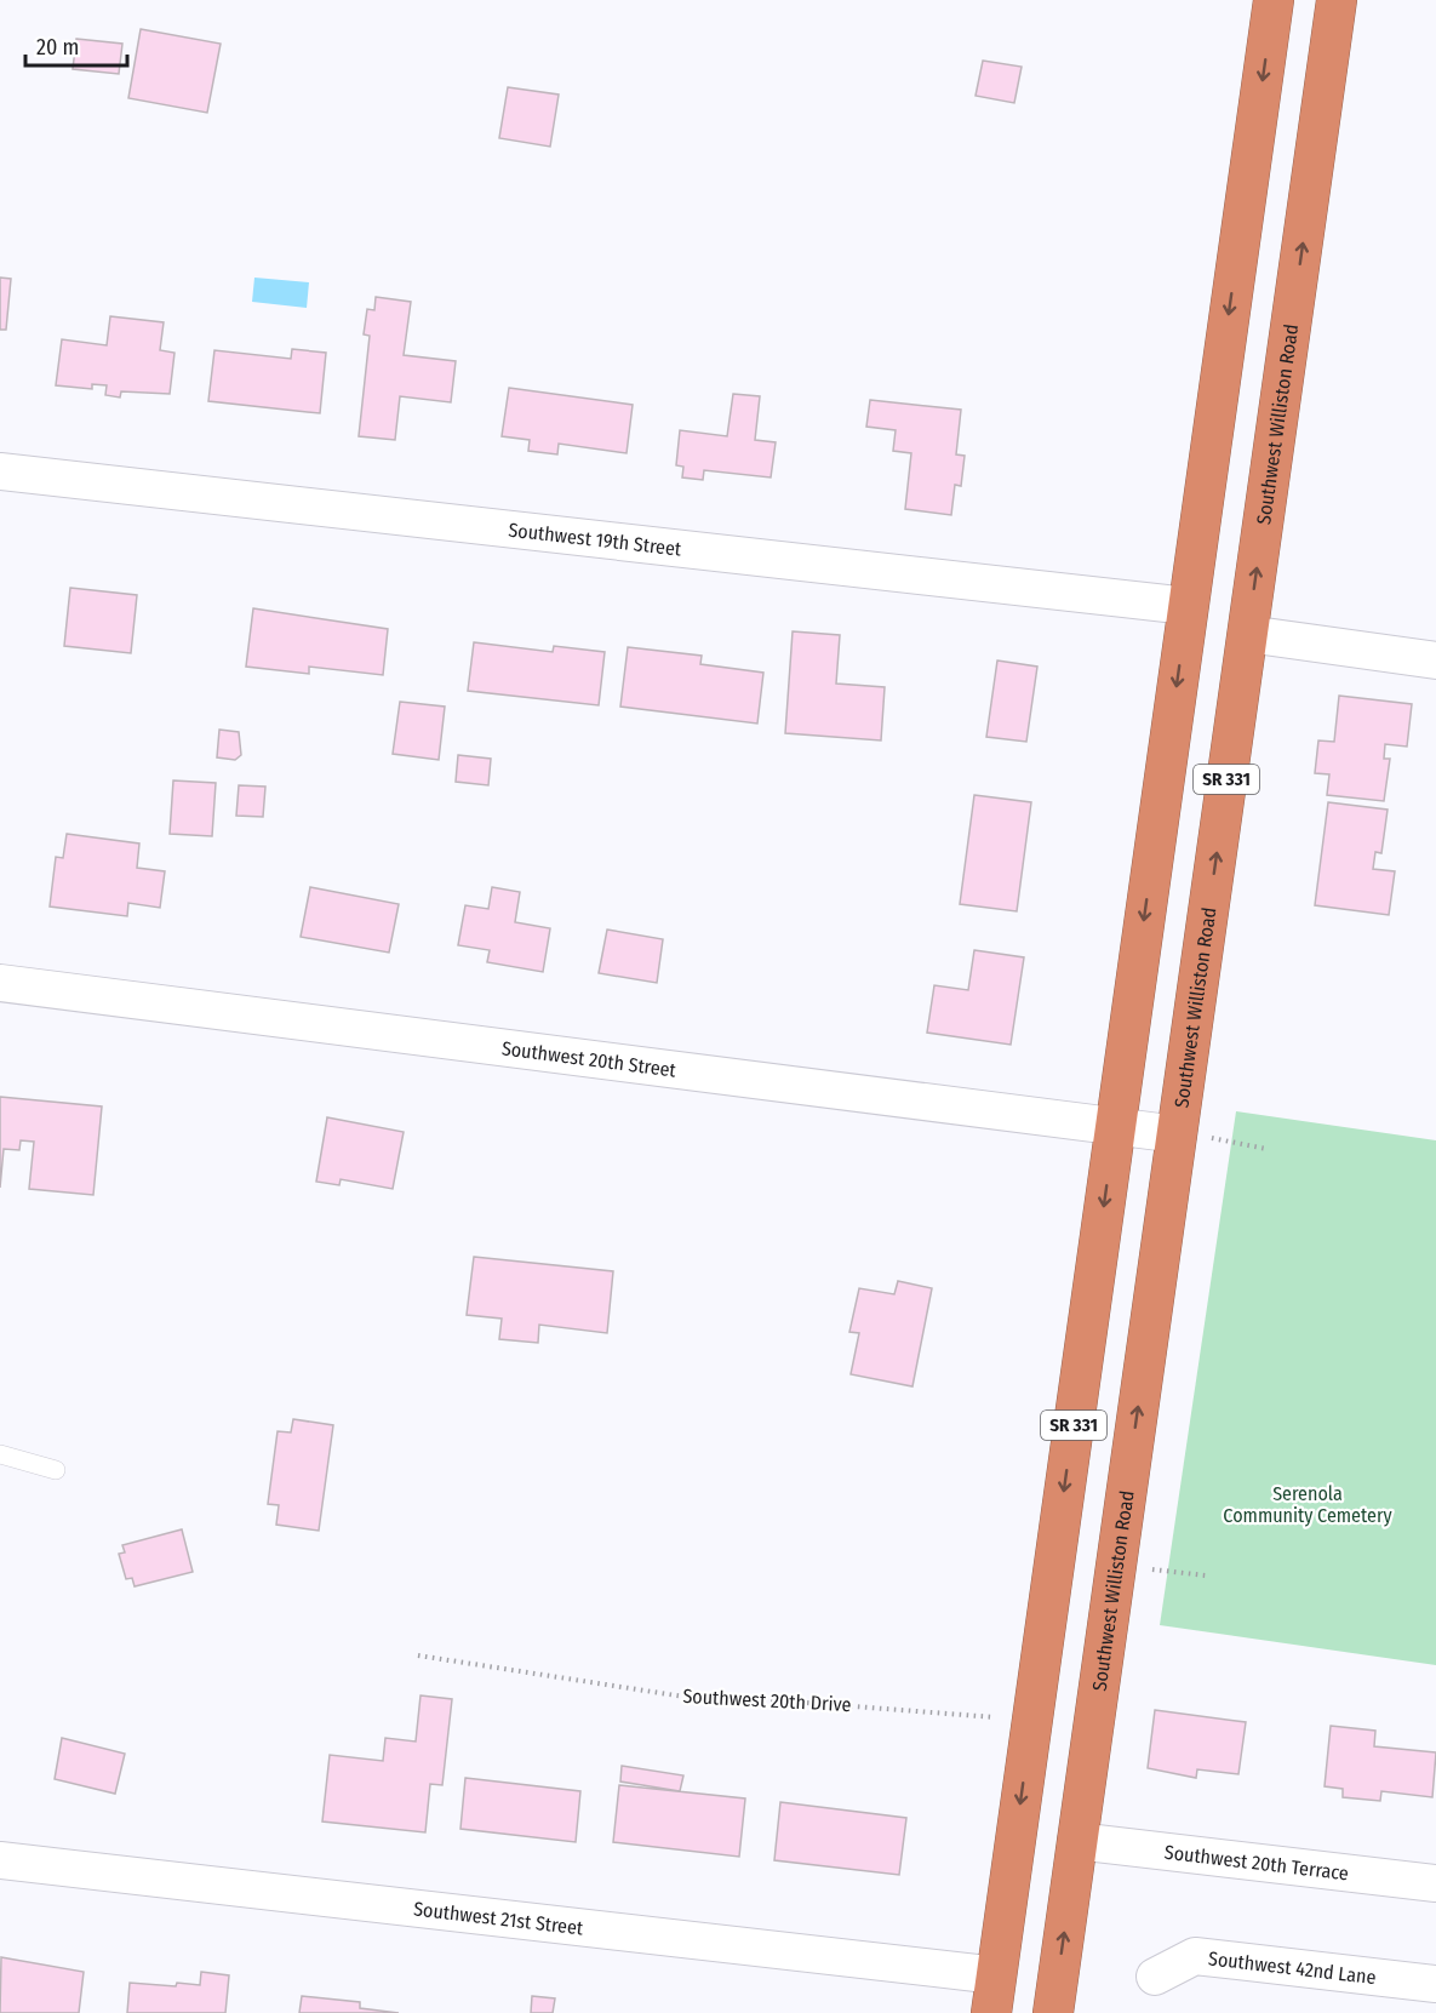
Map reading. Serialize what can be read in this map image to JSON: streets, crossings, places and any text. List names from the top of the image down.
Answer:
{
  "streets": {
    "highway": ["Southwest Williston Road", "SR 331"],
    "street": [
      "Southwest 19th Street",
      "Southwest 20th Street",
      "Southwest 20th Terrace",
      "Southwest 21st Street",
      "Southwest 42nd Lane"
    ],
    "path": ["Southwest 20th Drive"]
  },
  "crossings": [
    ["Southwest Williston Road", "Southwest 20th Street"],
    ["Southwest Williston Road", "Southwest 20th Terrace"],
    ["Southwest 19th Street", "SR 331"],
    ["SR 331", "Southwest 20th Street"],
    ["SR 331", "Southwest 20th Drive"],
    ["SR 331", "Southwest 21st Street"]
  ],
  "parks": ["Serenola Community Cemetery"],
  "scale_bar": "20 m"
}
